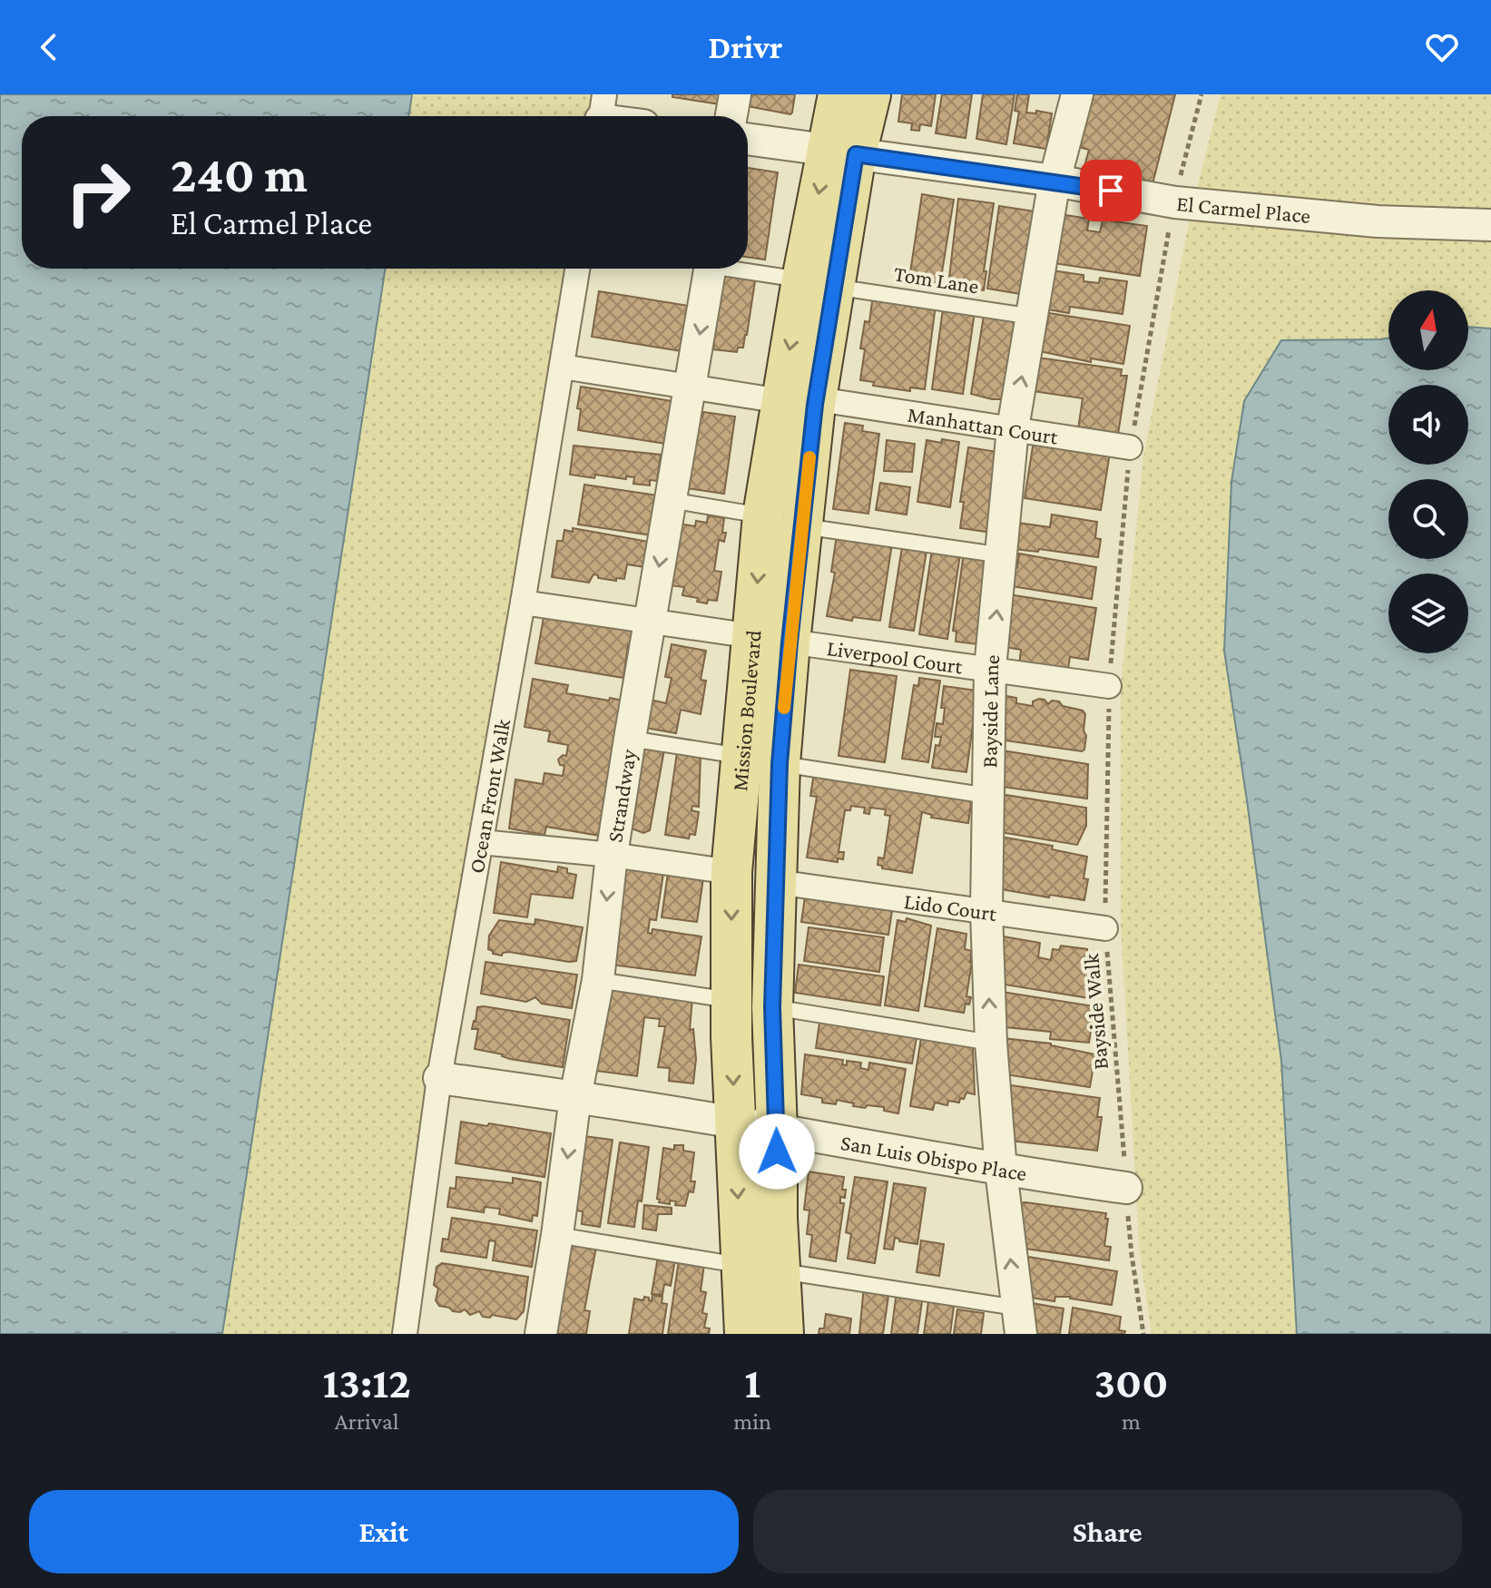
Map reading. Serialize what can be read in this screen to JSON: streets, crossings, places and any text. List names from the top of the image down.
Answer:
{
  "streets": {
    "main road": ["Mission Boulevard"],
    "street": [
      "El Carmel Place",
      "Manhattan Court",
      "Liverpool Court",
      "Bayside Lane",
      "Strandway",
      "Ocean Front Walk",
      "Lido Court",
      "San Luis Obispo Place"
    ],
    "lane": ["Tom Lane"],
    "path": ["Bayside Walk"]
  },
  "crossings": [
    ["El Carmel Place", "Mission Boulevard"],
    ["El Carmel Place", "Bayside Lane"],
    ["Tom Lane", "Mission Boulevard"],
    ["Tom Lane", "Bayside Lane"],
    ["Manhattan Court", "Bayside Lane"],
    ["Liverpool Court", "Bayside Lane"],
    ["Liverpool Court", "Bayside Walk"],
    ["Mission Boulevard", "San Luis Obispo Place"],
    ["Bayside Lane", "Lido Court"],
    ["Bayside Lane", "San Luis Obispo Place"],
    ["Strandway", "San Luis Obispo Place"],
    ["Ocean Front Walk", "San Luis Obispo Place"],
    ["Lido Court", "Bayside Walk"],
    ["Bayside Walk", "San Luis Obispo Place"]
  ],
  "one_way": ["Bayside Lane", "Strandway"],
  "north": "top",
  "page": {
    "header": "Drivr",
    "turn": ["240 m", "El Carmel Place"],
    "eta": [
      "13:12",
      "Arrival",
      "1",
      "min",
      "300",
      "m"
    ],
    "buttons": ["Exit", "Share"]
  }
}
